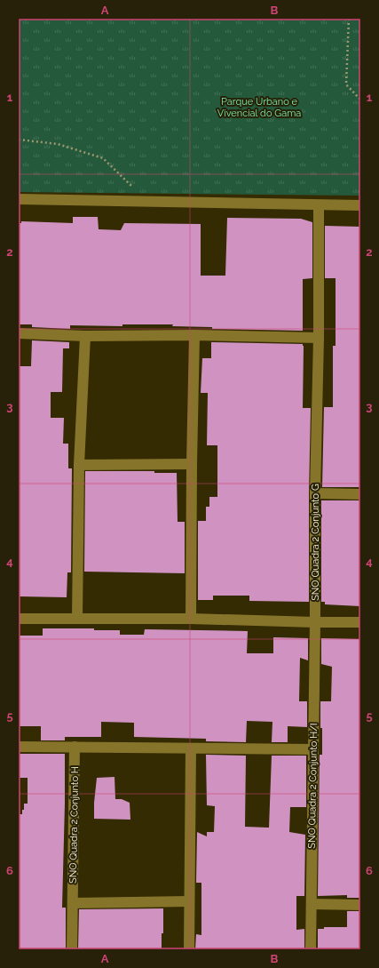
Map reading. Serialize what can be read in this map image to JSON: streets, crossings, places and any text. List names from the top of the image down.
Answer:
{
  "streets": {
    "street": ["SNO Quadra 2 Conjunto G", "SNO Quadra 2 Conjunto H/I", "SNO Quadra 2 Conjunto H"]
  },
  "crossings": [
    ["SNO Quadra 2 Conjunto G", "SNO Quadra 2 Conjunto H/I"]
  ],
  "parks": ["Parque Urbano e Vivencial do Gama"],
  "grid": {
    "columns": ["A", "B"],
    "rows": [
      "1",
      "2",
      "3",
      "4",
      "5",
      "6"
    ]
  }
}
